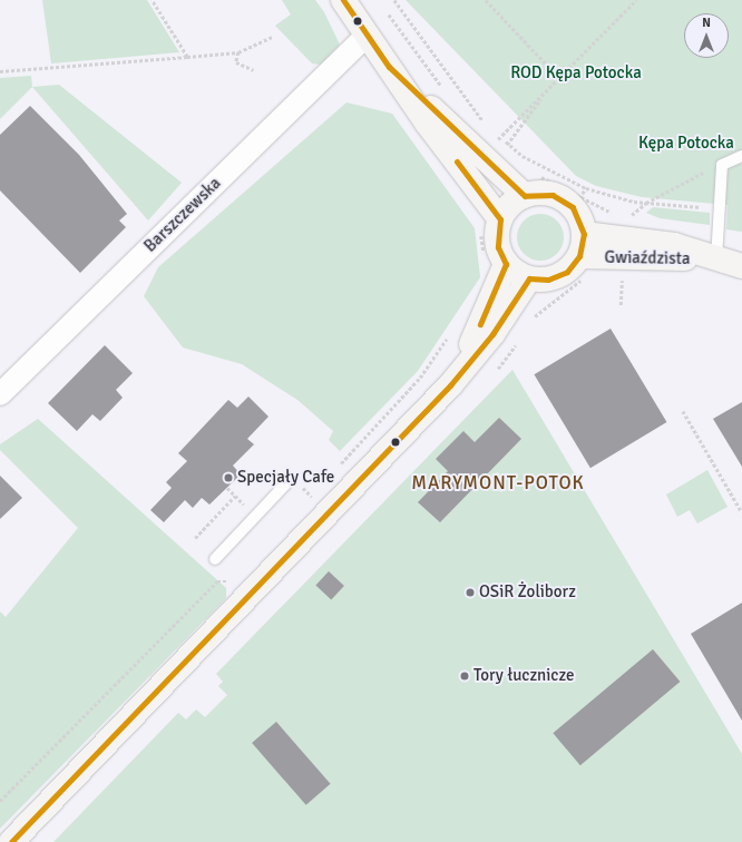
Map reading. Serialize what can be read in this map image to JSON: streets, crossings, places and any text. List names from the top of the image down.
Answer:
{
  "streets": {
    "street": ["Barszczewska", "Gwiaździsta"]
  },
  "districts": ["MARYMONT-POTOK"],
  "parks": ["ROD Kępa Potocka", "Kępa Potocka"],
  "places": ["Specjały Cafe", "OSiR Żoliborz", "Tory łucznicze"],
  "north": "top"
}
